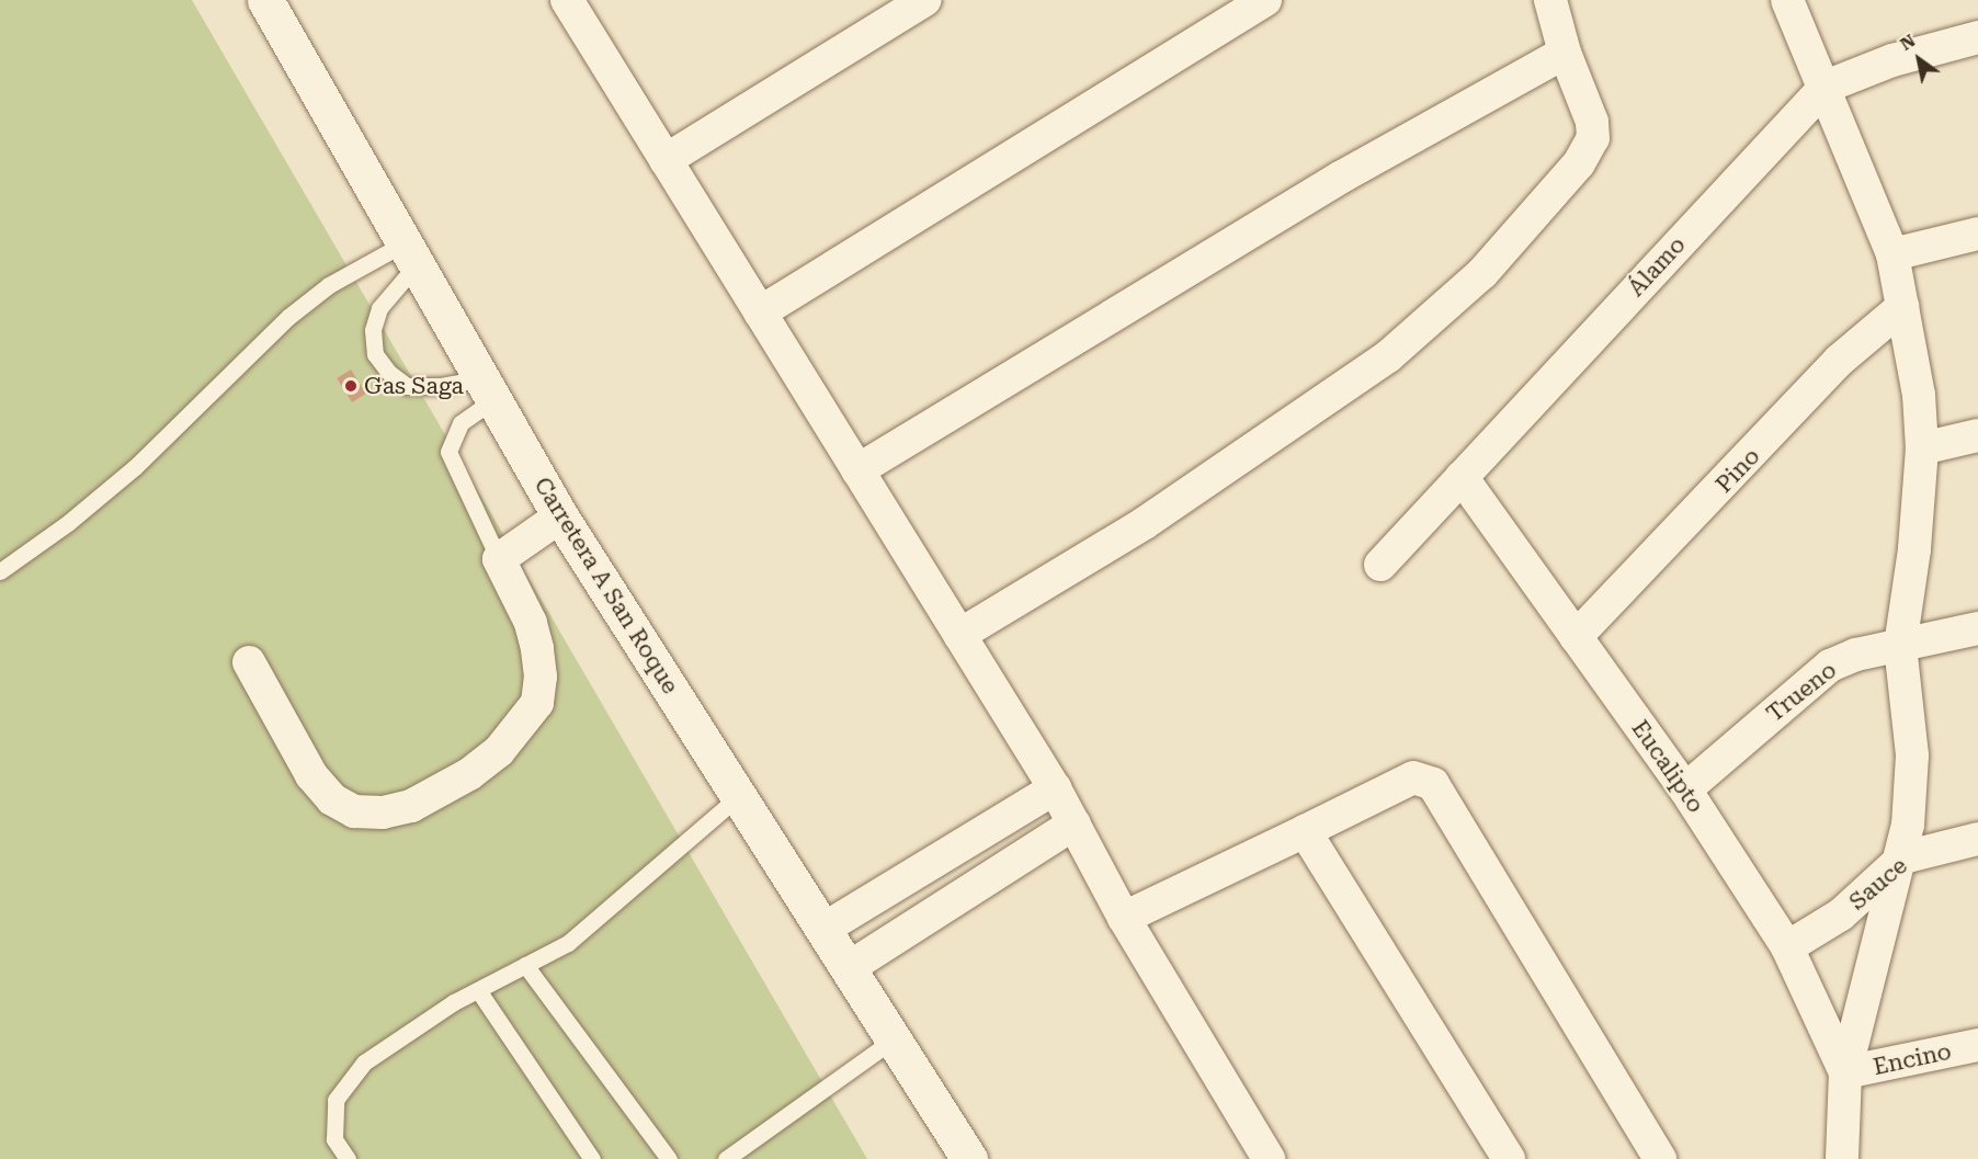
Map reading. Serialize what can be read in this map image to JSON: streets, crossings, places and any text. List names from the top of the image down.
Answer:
{
  "streets": {
    "main road": ["Carretera A San Roque"],
    "street": [
      "Álamo",
      "Pino",
      "Trueno",
      "Eucalipto",
      "Sauce",
      "Encino"
    ]
  },
  "crossings": [
    ["Álamo", "Eucalipto"],
    ["Pino", "Eucalipto"],
    ["Trueno", "Eucalipto"],
    ["Eucalipto", "Sauce"],
    ["Eucalipto", "Encino"]
  ],
  "places": ["Gas Saga"],
  "north": "top left"
}
